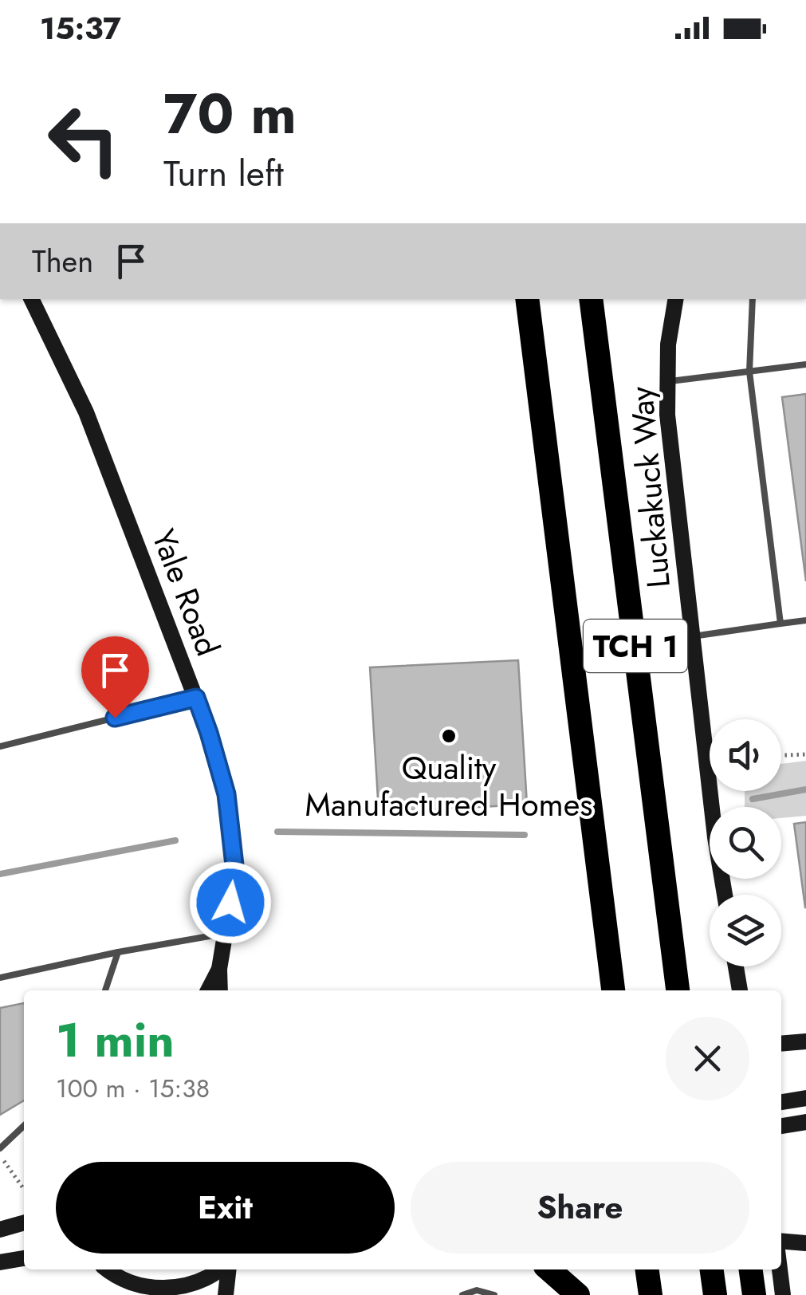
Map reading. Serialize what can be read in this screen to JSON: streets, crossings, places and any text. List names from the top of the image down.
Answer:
{
  "streets": {
    "highway": ["TCH 1"],
    "street": ["Luckakuck Way", "Yale Road"]
  },
  "places": ["Quality Manufactured Homes"],
  "page": {
    "status": "15:37",
    "turn": ["70 m", "Turn left"],
    "then": "Then",
    "heading": ["1 min", "100 m · 15:38"],
    "buttons": ["Exit", "Share"]
  }
}
